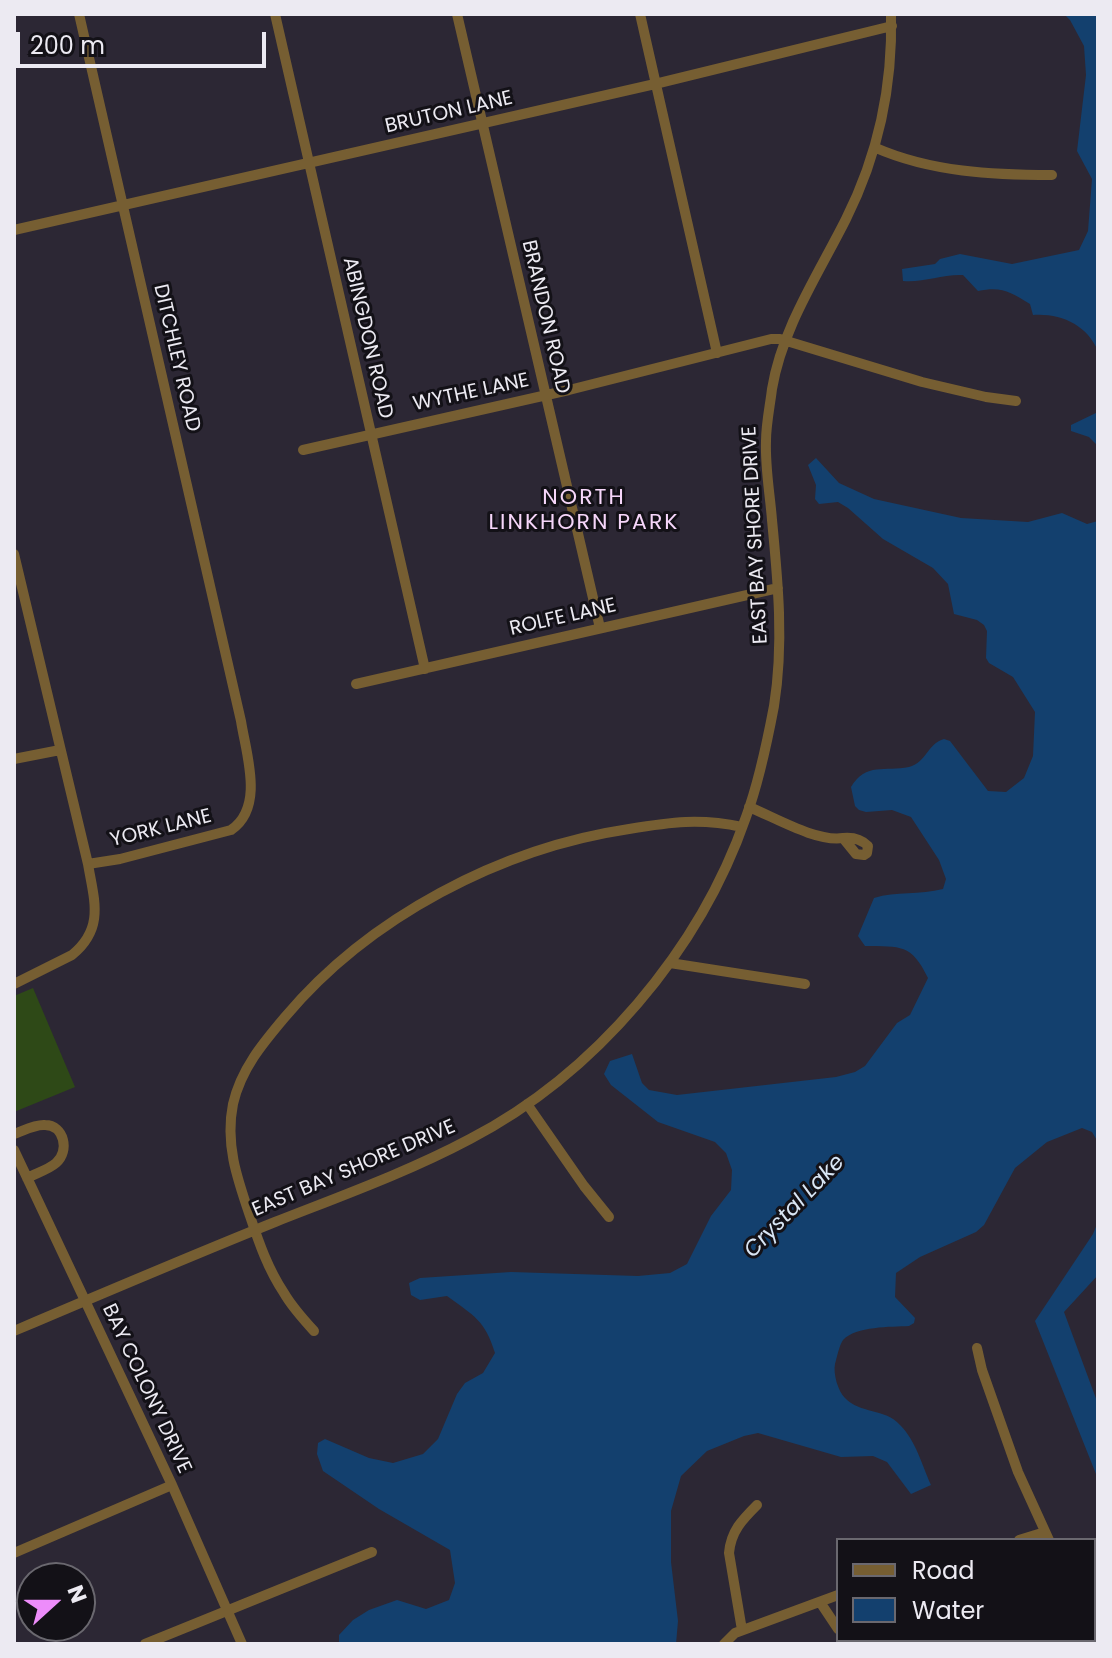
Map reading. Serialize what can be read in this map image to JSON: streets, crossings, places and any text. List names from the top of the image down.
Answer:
{
  "streets": {
    "street": [
      "BRUTON LANE",
      "BRANDON ROAD",
      "ABINGDON ROAD",
      "DITCHLEY ROAD",
      "WYTHE LANE",
      "EAST BAY SHORE DRIVE",
      "ROLFE LANE",
      "YORK LANE",
      "BAY COLONY DRIVE"
    ]
  },
  "crossings": [
    ["BRUTON LANE", "BRANDON ROAD"],
    ["BRUTON LANE", "ABINGDON ROAD"],
    ["BRUTON LANE", "DITCHLEY ROAD"],
    ["BRUTON LANE", "EAST BAY SHORE DRIVE"],
    ["BRANDON ROAD", "WYTHE LANE"],
    ["BRANDON ROAD", "ROLFE LANE"],
    ["ABINGDON ROAD", "WYTHE LANE"],
    ["ABINGDON ROAD", "ROLFE LANE"],
    ["DITCHLEY ROAD", "YORK LANE"],
    ["WYTHE LANE", "EAST BAY SHORE DRIVE"],
    ["EAST BAY SHORE DRIVE", "ROLFE LANE"],
    ["EAST BAY SHORE DRIVE", "BAY COLONY DRIVE"]
  ],
  "districts": ["NORTH LINKHORN PARK"],
  "water": ["Crystal Lake"],
  "legend": ["Road", "Water"],
  "scale_bar": "200 m",
  "north": "right"
}
